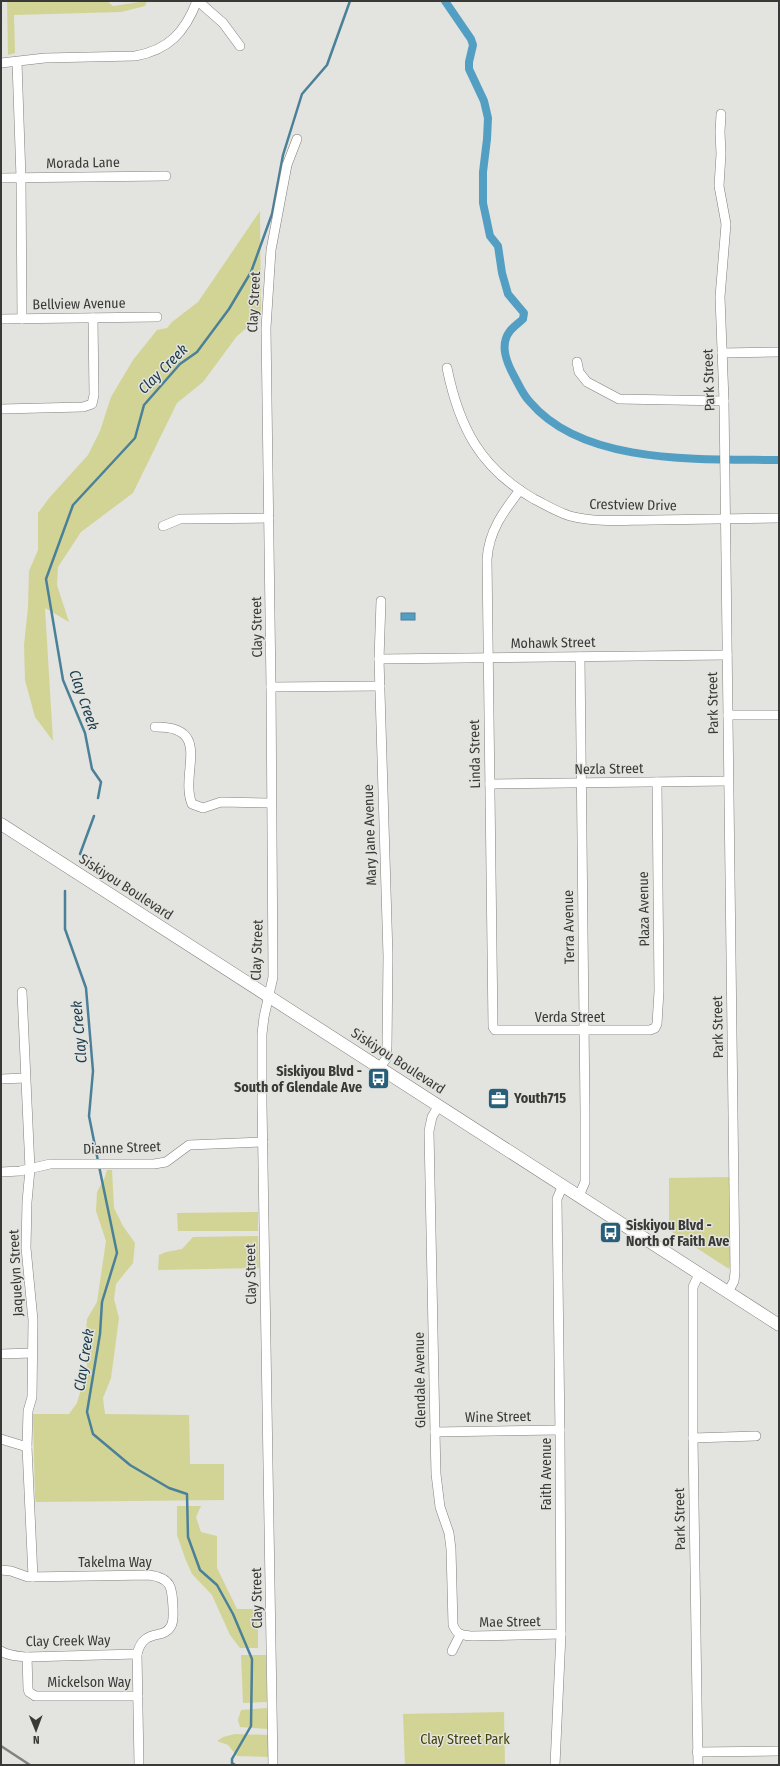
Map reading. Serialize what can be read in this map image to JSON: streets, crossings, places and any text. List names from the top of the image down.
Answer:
{
  "streets": {
    "main road": ["Siskiyou Boulevard"],
    "street": [
      "Morada Lane",
      "Clay Street",
      "Bellview Avenue",
      "Park Street",
      "Crestview Drive",
      "Mohawk Street",
      "Linda Street",
      "Nezla Street",
      "Mary Jane Avenue",
      "Plaza Avenue",
      "Terra Avenue",
      "Verda Street",
      "Dianne Street",
      "Jaquelyn Street",
      "Glendale Avenue",
      "Wine Street",
      "Faith Avenue",
      "Takelma Way",
      "Mae Street",
      "Clay Creek Way",
      "Mickelson Way"
    ]
  },
  "crossings": [
    ["Clay Street", "Siskiyou Boulevard"],
    ["Clay Street", "Dianne Street"],
    ["Park Street", "Crestview Drive"],
    ["Park Street", "Mohawk Street"],
    ["Park Street", "Nezla Street"],
    ["Park Street", "Siskiyou Boulevard"],
    ["Crestview Drive", "Linda Street"],
    ["Mohawk Street", "Linda Street"],
    ["Mohawk Street", "Mary Jane Avenue"],
    ["Mohawk Street", "Terra Avenue"],
    ["Linda Street", "Nezla Street"],
    ["Linda Street", "Verda Street"],
    ["Nezla Street", "Plaza Avenue"],
    ["Nezla Street", "Terra Avenue"],
    ["Mary Jane Avenue", "Siskiyou Boulevard"],
    ["Siskiyou Boulevard", "Terra Avenue"],
    ["Siskiyou Boulevard", "Glendale Avenue"],
    ["Siskiyou Boulevard", "Faith Avenue"],
    ["Plaza Avenue", "Verda Street"],
    ["Terra Avenue", "Verda Street"],
    ["Dianne Street", "Jaquelyn Street"],
    ["Jaquelyn Street", "Takelma Way"],
    ["Glendale Avenue", "Wine Street"],
    ["Glendale Avenue", "Mae Street"],
    ["Wine Street", "Faith Avenue"],
    ["Faith Avenue", "Mae Street"],
    ["Takelma Way", "Clay Creek Way"],
    ["Clay Creek Way", "Mickelson Way"]
  ],
  "water": ["Clay Creek"],
  "parks": ["Clay Street Park"],
  "places": {
    "bus stop": ["Siskiyou Blvd - South of Glendale Ave", "Siskiyou Blvd - North of Faith Ave"],
    "office": ["Youth715"]
  },
  "north": "bottom"
}
